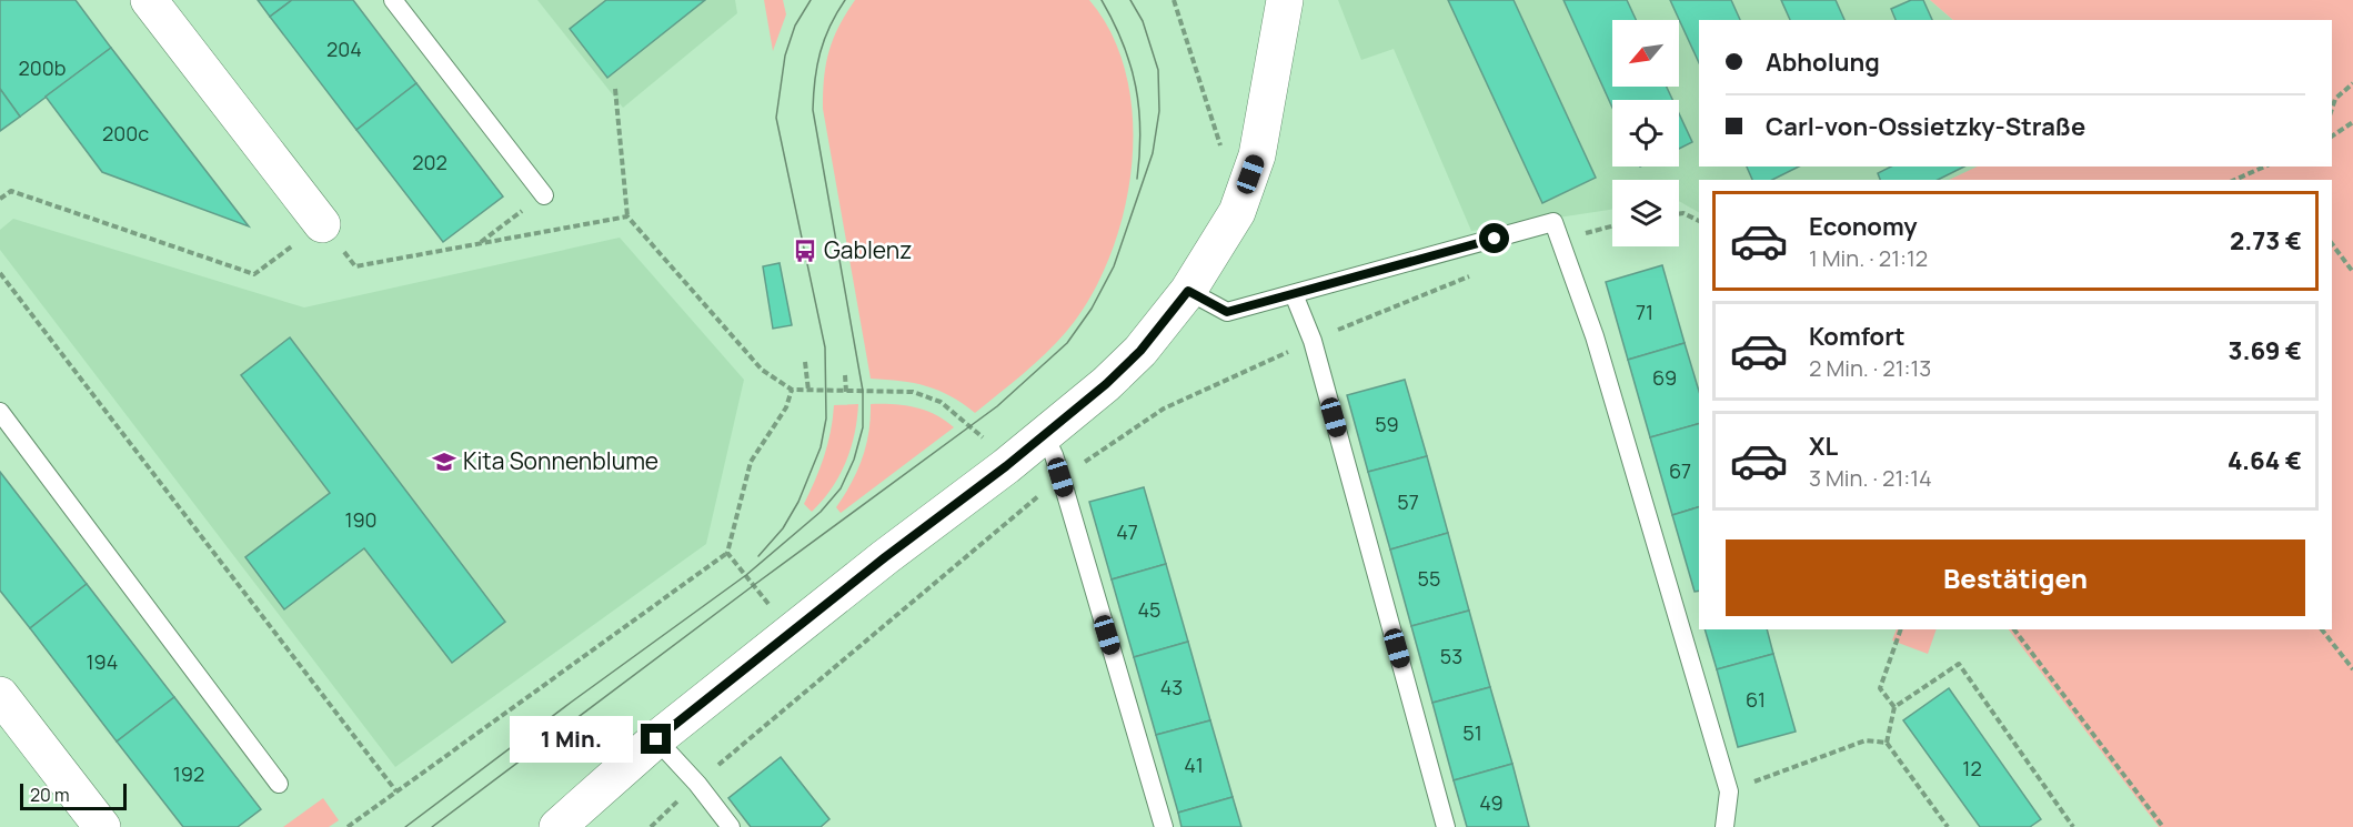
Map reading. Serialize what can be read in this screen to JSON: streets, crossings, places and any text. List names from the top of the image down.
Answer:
{
  "places": {
    "bus stop": ["Gablenz"],
    "school or university": ["Kita Sonnenblume"]
  },
  "house_numbers": [
    "204",
    "200b",
    "200c",
    "202",
    "71",
    "69",
    "59",
    "67",
    "57",
    "190",
    "47",
    "55",
    "45",
    "53",
    "194",
    "43",
    "61",
    "51",
    "41",
    "12",
    "192",
    "49"
  ],
  "scale_bar": "20 m",
  "north": "bottom left",
  "page": {
    "banner": ["Abholung", "Carl-von-Ossietzky-Straße"],
    "list": [
      {
        "name": "Economy",
        "note": "1 Min. · 21:12",
        "value": "2.73 €"
      },
      {
        "name": "Komfort",
        "note": "2 Min. · 21:13",
        "value": "3.69 €"
      },
      {
        "name": "XL",
        "note": "3 Min. · 21:14",
        "value": "4.64 €"
      }
    ],
    "buttons": "Bestätigen",
    "bubble": "1 Min.",
    "scale": "20 m"
  }
}
